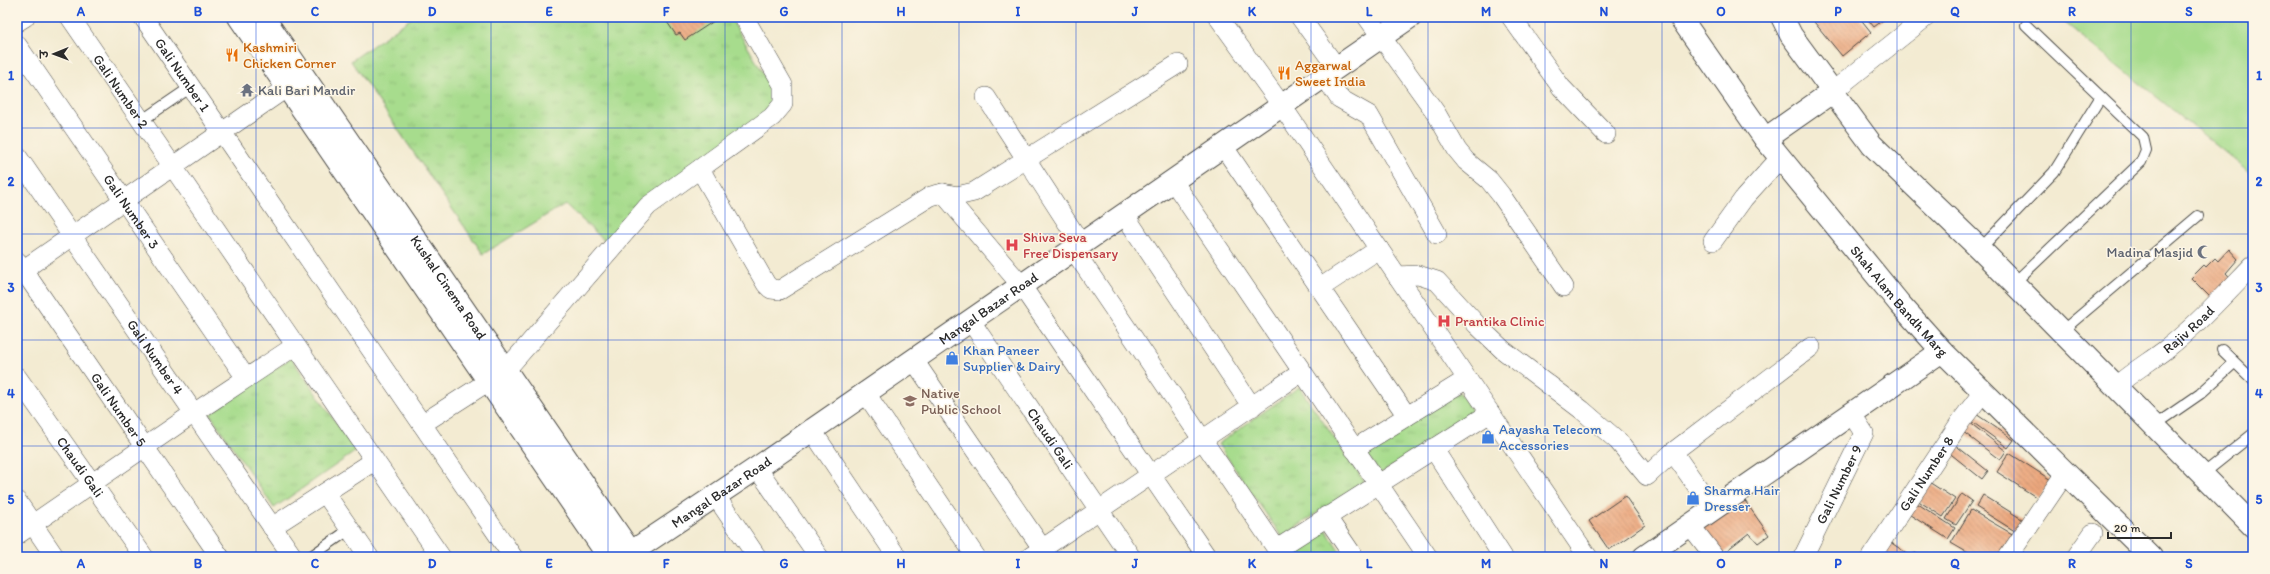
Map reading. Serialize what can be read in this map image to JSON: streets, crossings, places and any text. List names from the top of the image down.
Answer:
{
  "streets": {
    "street": [
      "Gali Number 1",
      "Gali Number 2",
      "Gali Number 3",
      "Kushal Cinema Road",
      "Shah Alam Bandh Marg",
      "Mangal Bazar Road",
      "Rajiv Road",
      "Gali Number 4",
      "Gali Number 5",
      "Chaudi Gali",
      "Gali Number 8",
      "Gali Number 9"
    ]
  },
  "crossings": [
    ["Kushal Cinema Road", "Mangal Bazar Road"],
    ["Shah Alam Bandh Marg", "Gali Number 8"],
    ["Mangal Bazar Road", "Chaudi Gali"]
  ],
  "places": {
    "restaurant": ["Kashmiri Chicken Corner", "Aggarwal Sweet India"],
    "temple": ["Kali Bari Mandir"],
    "hospital": ["Shiva Seva Free Dispensary", "Prantika Clinic"],
    "mosque": ["Madina Masjid"],
    "shop": ["Khan Paneer Supplier & Dairy", "Aayasha Telecom Accessories", "Sharma Hair Dresser"],
    "school or university": ["Native Public School"]
  },
  "scale_bar": "20 m",
  "north": "left",
  "grid": {
    "columns": [
      "A",
      "B",
      "C",
      "D",
      "E",
      "F",
      "G",
      "H",
      "I",
      "J",
      "K",
      "L",
      "M",
      "N",
      "O",
      "P",
      "Q",
      "R",
      "S"
    ],
    "rows": [
      "1",
      "2",
      "3",
      "4",
      "5"
    ]
  }
}
